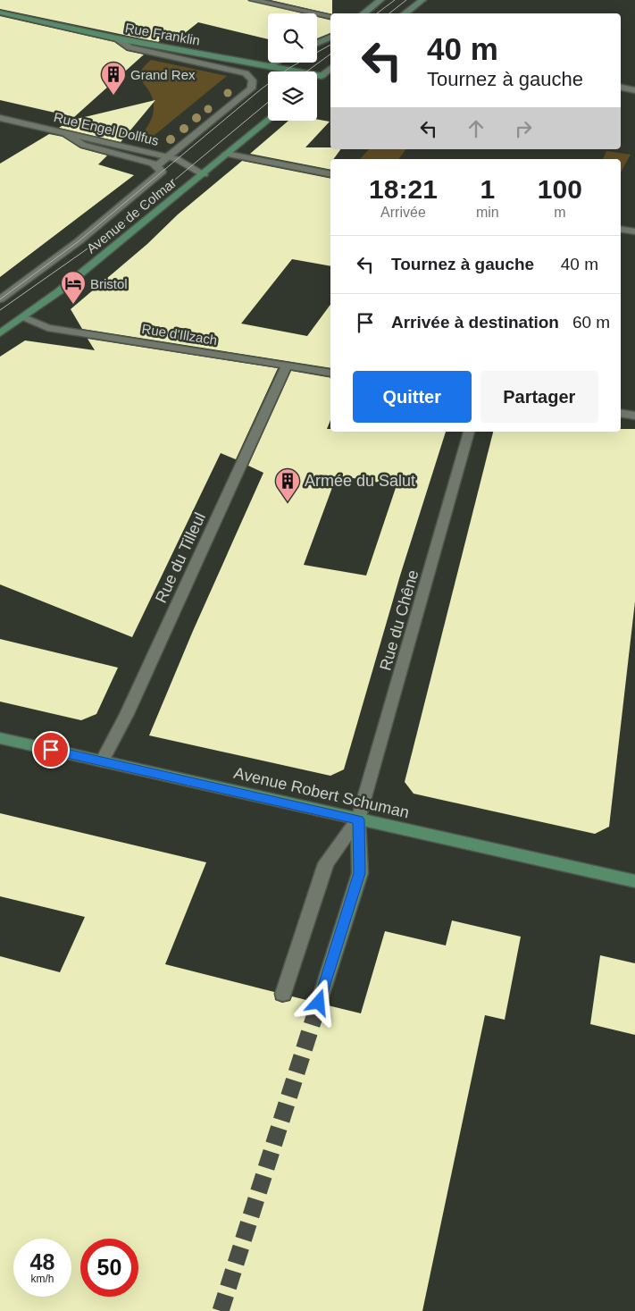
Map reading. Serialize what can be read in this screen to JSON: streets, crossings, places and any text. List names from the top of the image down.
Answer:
{
  "streets": {
    "main road": ["Rue Franklin", "Avenue de Colmar", "Avenue Robert Schuman"],
    "street": [
      "Rue Engel Dollfus",
      "Rue d'Illzach",
      "Rue du Tilleul",
      "Rue du Chêne"
    ]
  },
  "crossings": [
    ["Rue Engel Dollfus", "Avenue de Colmar"],
    ["Avenue de Colmar", "Rue d'Illzach"],
    ["Rue d'Illzach", "Rue du Tilleul"],
    ["Rue du Tilleul", "Avenue Robert Schuman"],
    ["Rue du Chêne", "Avenue Robert Schuman"]
  ],
  "places": {
    "building": ["Grand Rex", "Armée du Salut"],
    "hotel": ["Bristol"]
  },
  "page": {
    "turn": ["40 m", "Tournez à gauche"],
    "eta": [
      "18:21",
      "Arrivée",
      "1",
      "min",
      "100",
      "m"
    ],
    "list": [
      {
        "name": "Tournez à gauche",
        "value": "40 m"
      },
      {
        "name": "Arrivée à destination",
        "value": "60 m"
      }
    ],
    "buttons": ["Quitter", "Partager"],
    "speed": "48 km/h",
    "limit": "50"
  }
}
